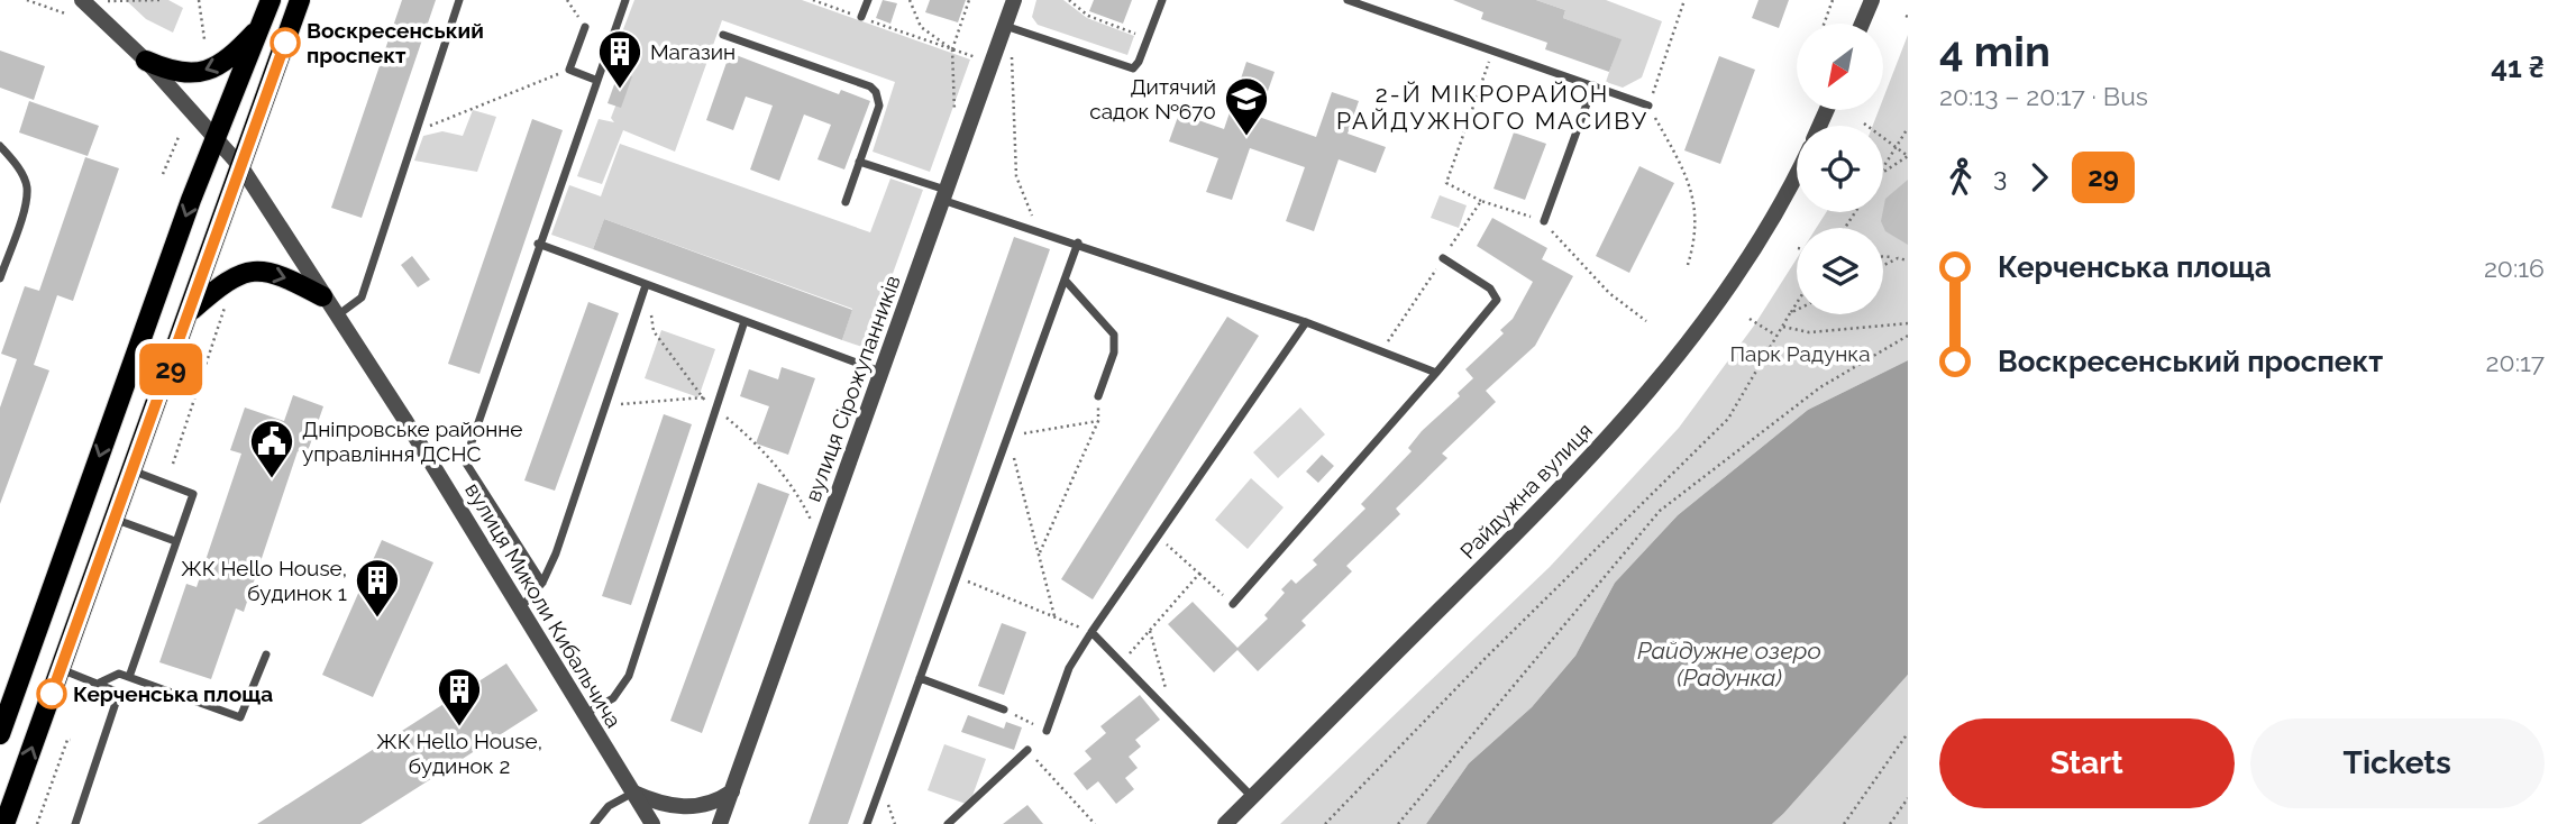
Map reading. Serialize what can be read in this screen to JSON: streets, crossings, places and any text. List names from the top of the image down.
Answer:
{
  "streets": {
    "street": ["вулиця Сірожупанників", "Райдужна вулиця", "вулиця Миколи Кибальчича"]
  },
  "districts": ["2-Й МІКРОРАЙОН РАЙДУЖНОГО МАСИВУ"],
  "water": ["Райдужне озеро (Радунка)"],
  "parks": ["Парк Радунка"],
  "places": {
    "other": ["Воскресенський проспект", "Керченська площа"],
    "building": ["Магазин", "ЖК Hello House, будинок 1", "ЖК Hello House, будинок 2"],
    "school or university": ["Дитячий садок №670"],
    "public building": ["Дніпровське районне управління ДСНС"]
  },
  "lines": ["bus line 29"],
  "north": "bottom left",
  "page": {
    "on_map": "29",
    "heading": ["4 min", "20:13 – 20:17 · Bus", "41 ₴"],
    "legs": ["3", "29"],
    "list": [
      {
        "name": "Керченська площа",
        "value": "20:16"
      },
      {
        "name": "Воскресенський проспект",
        "value": "20:17"
      }
    ],
    "buttons": ["Start", "Tickets"]
  }
}
